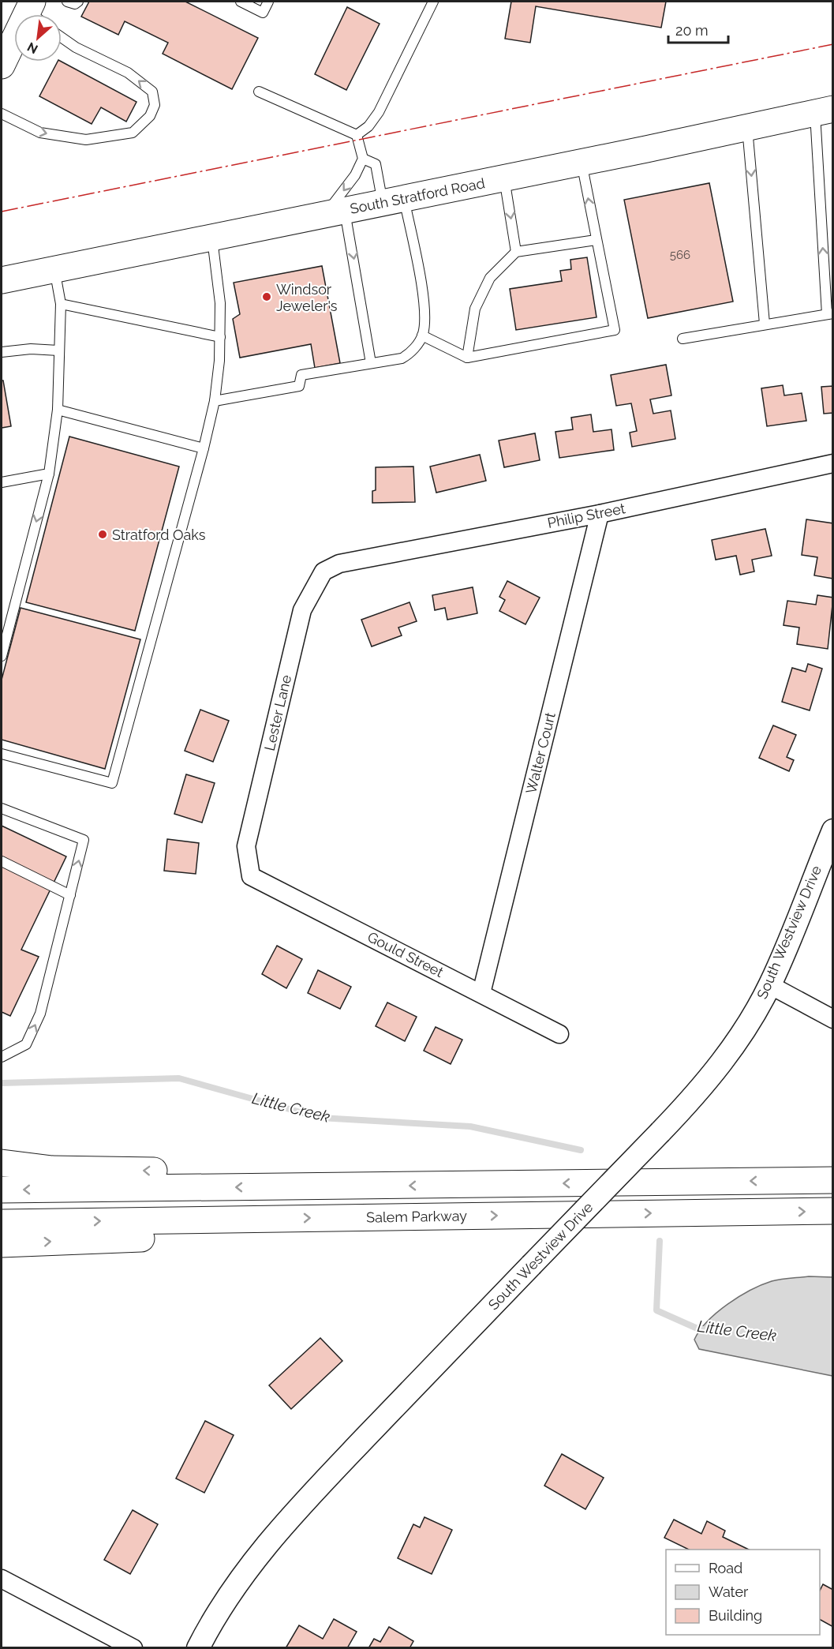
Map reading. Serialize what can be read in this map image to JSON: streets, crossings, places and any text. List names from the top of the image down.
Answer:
{
  "streets": {
    "main road": ["South Stratford Road", "Salem Parkway"],
    "street": [
      "Philip Street",
      "Lester Lane",
      "Walter Court",
      "South Westview Drive",
      "Gould Street"
    ]
  },
  "crossings": [
    ["Philip Street", "Lester Lane"],
    ["Philip Street", "Walter Court"],
    ["Lester Lane", "Gould Street"],
    ["Walter Court", "Gould Street"]
  ],
  "water": ["Little Creek"],
  "places": ["Windsor Jeweler's", "Stratford Oaks"],
  "house_numbers": ["566"],
  "legend": ["Road", "Water", "Building"],
  "scale_bar": "20 m",
  "north": "bottom left"
}
